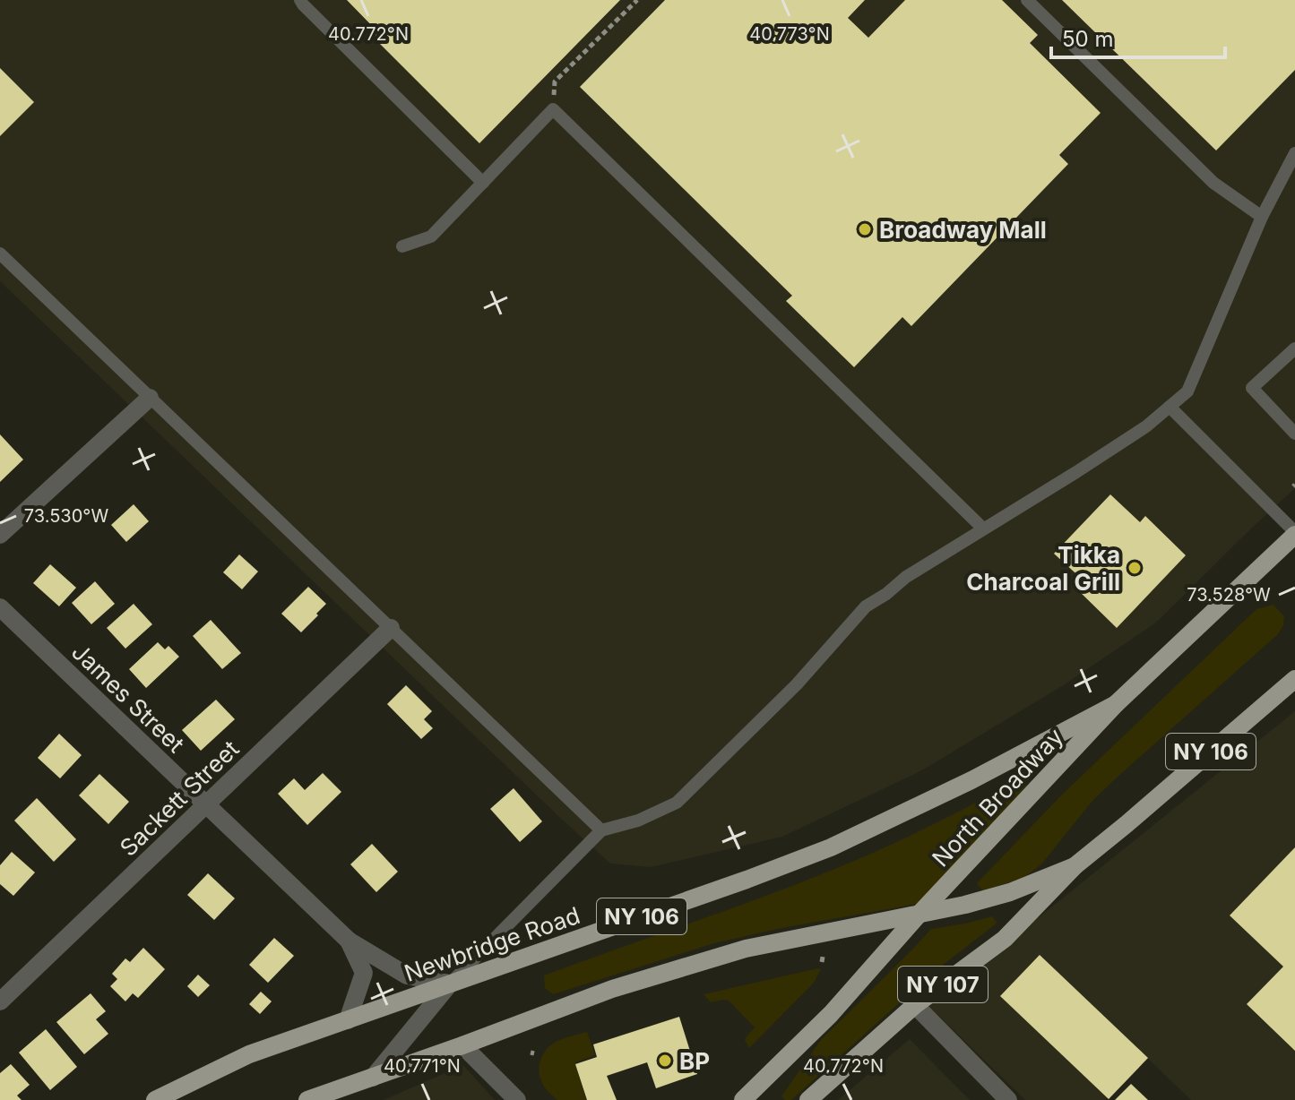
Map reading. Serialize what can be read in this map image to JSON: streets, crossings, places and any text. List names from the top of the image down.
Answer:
{
  "streets": {
    "main road": [
      "NY 106",
      "North Broadway",
      "Newbridge Road",
      "NY 107"
    ],
    "street": ["James Street", "Sackett Street"]
  },
  "crossings": [
    ["James Street", "Sackett Street"],
    ["James Street", "Newbridge Road"],
    ["NY 106", "North Broadway"],
    ["NY 106", "NY 107"],
    ["North Broadway", "Newbridge Road"]
  ],
  "places": ["Broadway Mall", "Tikka Charcoal Grill", "BP"],
  "scale_bar": "50 m",
  "coordinates": [
    "40.772°N",
    "40.773°N",
    "73.530°W",
    "73.528°W",
    "40.771°N"
  ]
}
